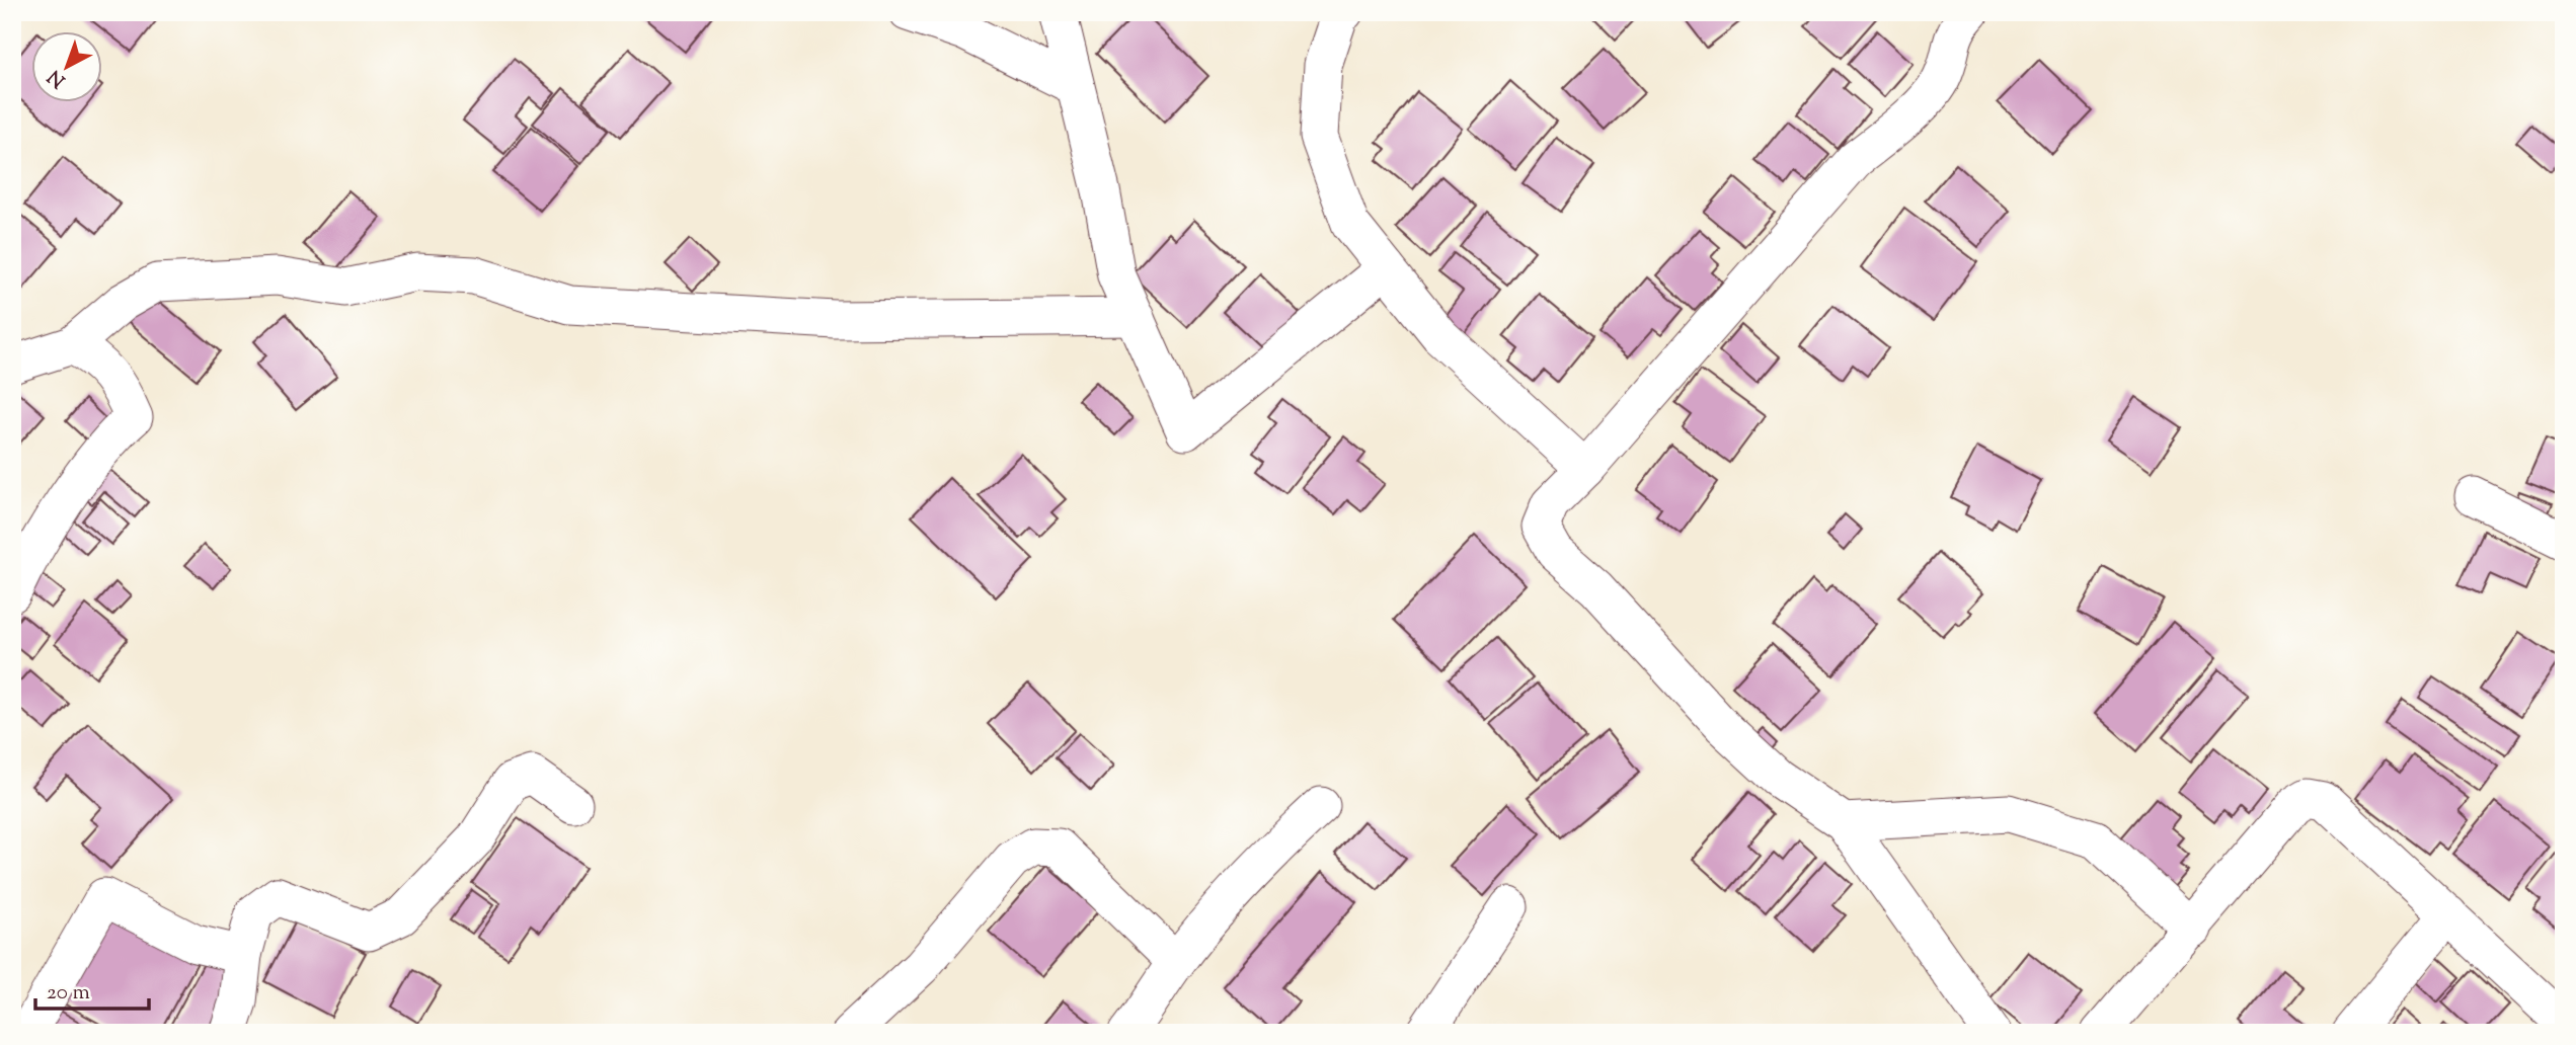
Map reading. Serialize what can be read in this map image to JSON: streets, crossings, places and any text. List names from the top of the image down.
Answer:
{
  "scale_bar": "20 m",
  "north": "bottom left"
}
